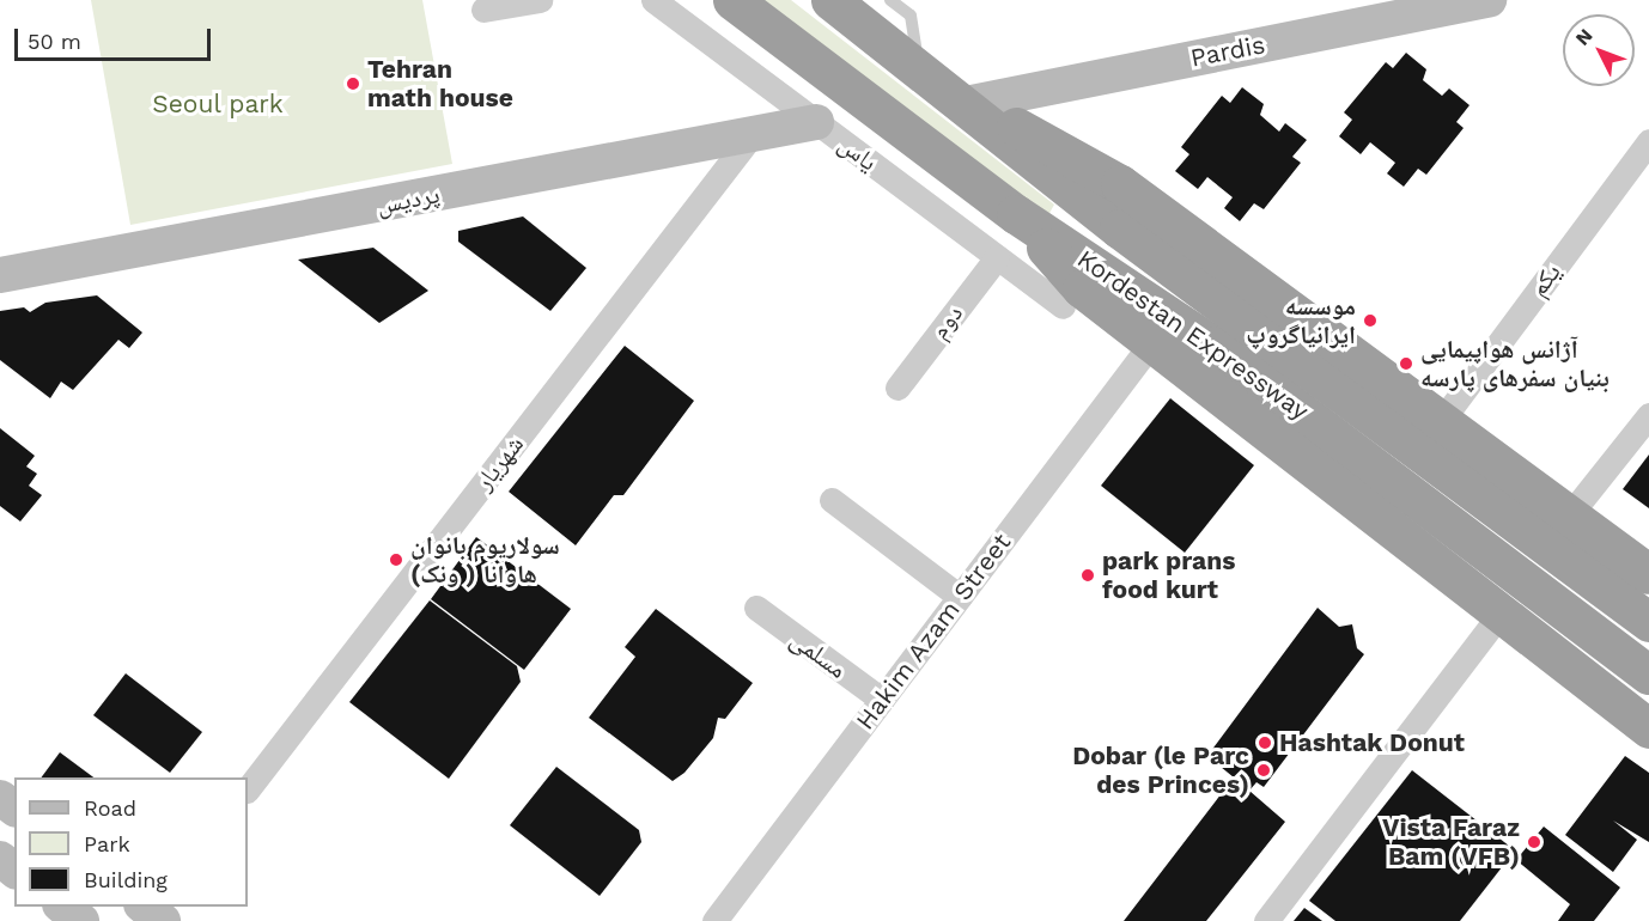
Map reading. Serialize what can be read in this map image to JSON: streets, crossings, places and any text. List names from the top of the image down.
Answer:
{
  "streets": {
    "highway": ["Kordestan Expressway"],
    "main road": ["Pardis", "پردیس"],
    "street": [
      "یاس",
      "یکم",
      "دوم",
      "شهریار",
      "Hakim Azam Street",
      "مسلمی"
    ]
  },
  "crossings": [
    ["Pardis", "Kordestan Expressway"],
    ["یاس", "پردیس"],
    ["یاس", "دوم"],
    ["پردیس", "شهریار"],
    ["Hakim Azam Street", "مسلمی"]
  ],
  "parks": ["Seoul park"],
  "places": [
    "Tehran math house",
    "موسسه ایرانیاگروپ",
    "آژانس هواپیمایی بنیان سفرهای پارسه",
    "سولاریوم بانوان هاوانا ( ونک)",
    "park prans food kurt",
    "Hashtak Donut",
    "Dobar (le Parc des Princes)",
    "Vista Faraz Bam (VFB)"
  ],
  "legend": ["Road", "Park", "Building"],
  "scale_bar": "50 m",
  "north": "top left"
}
